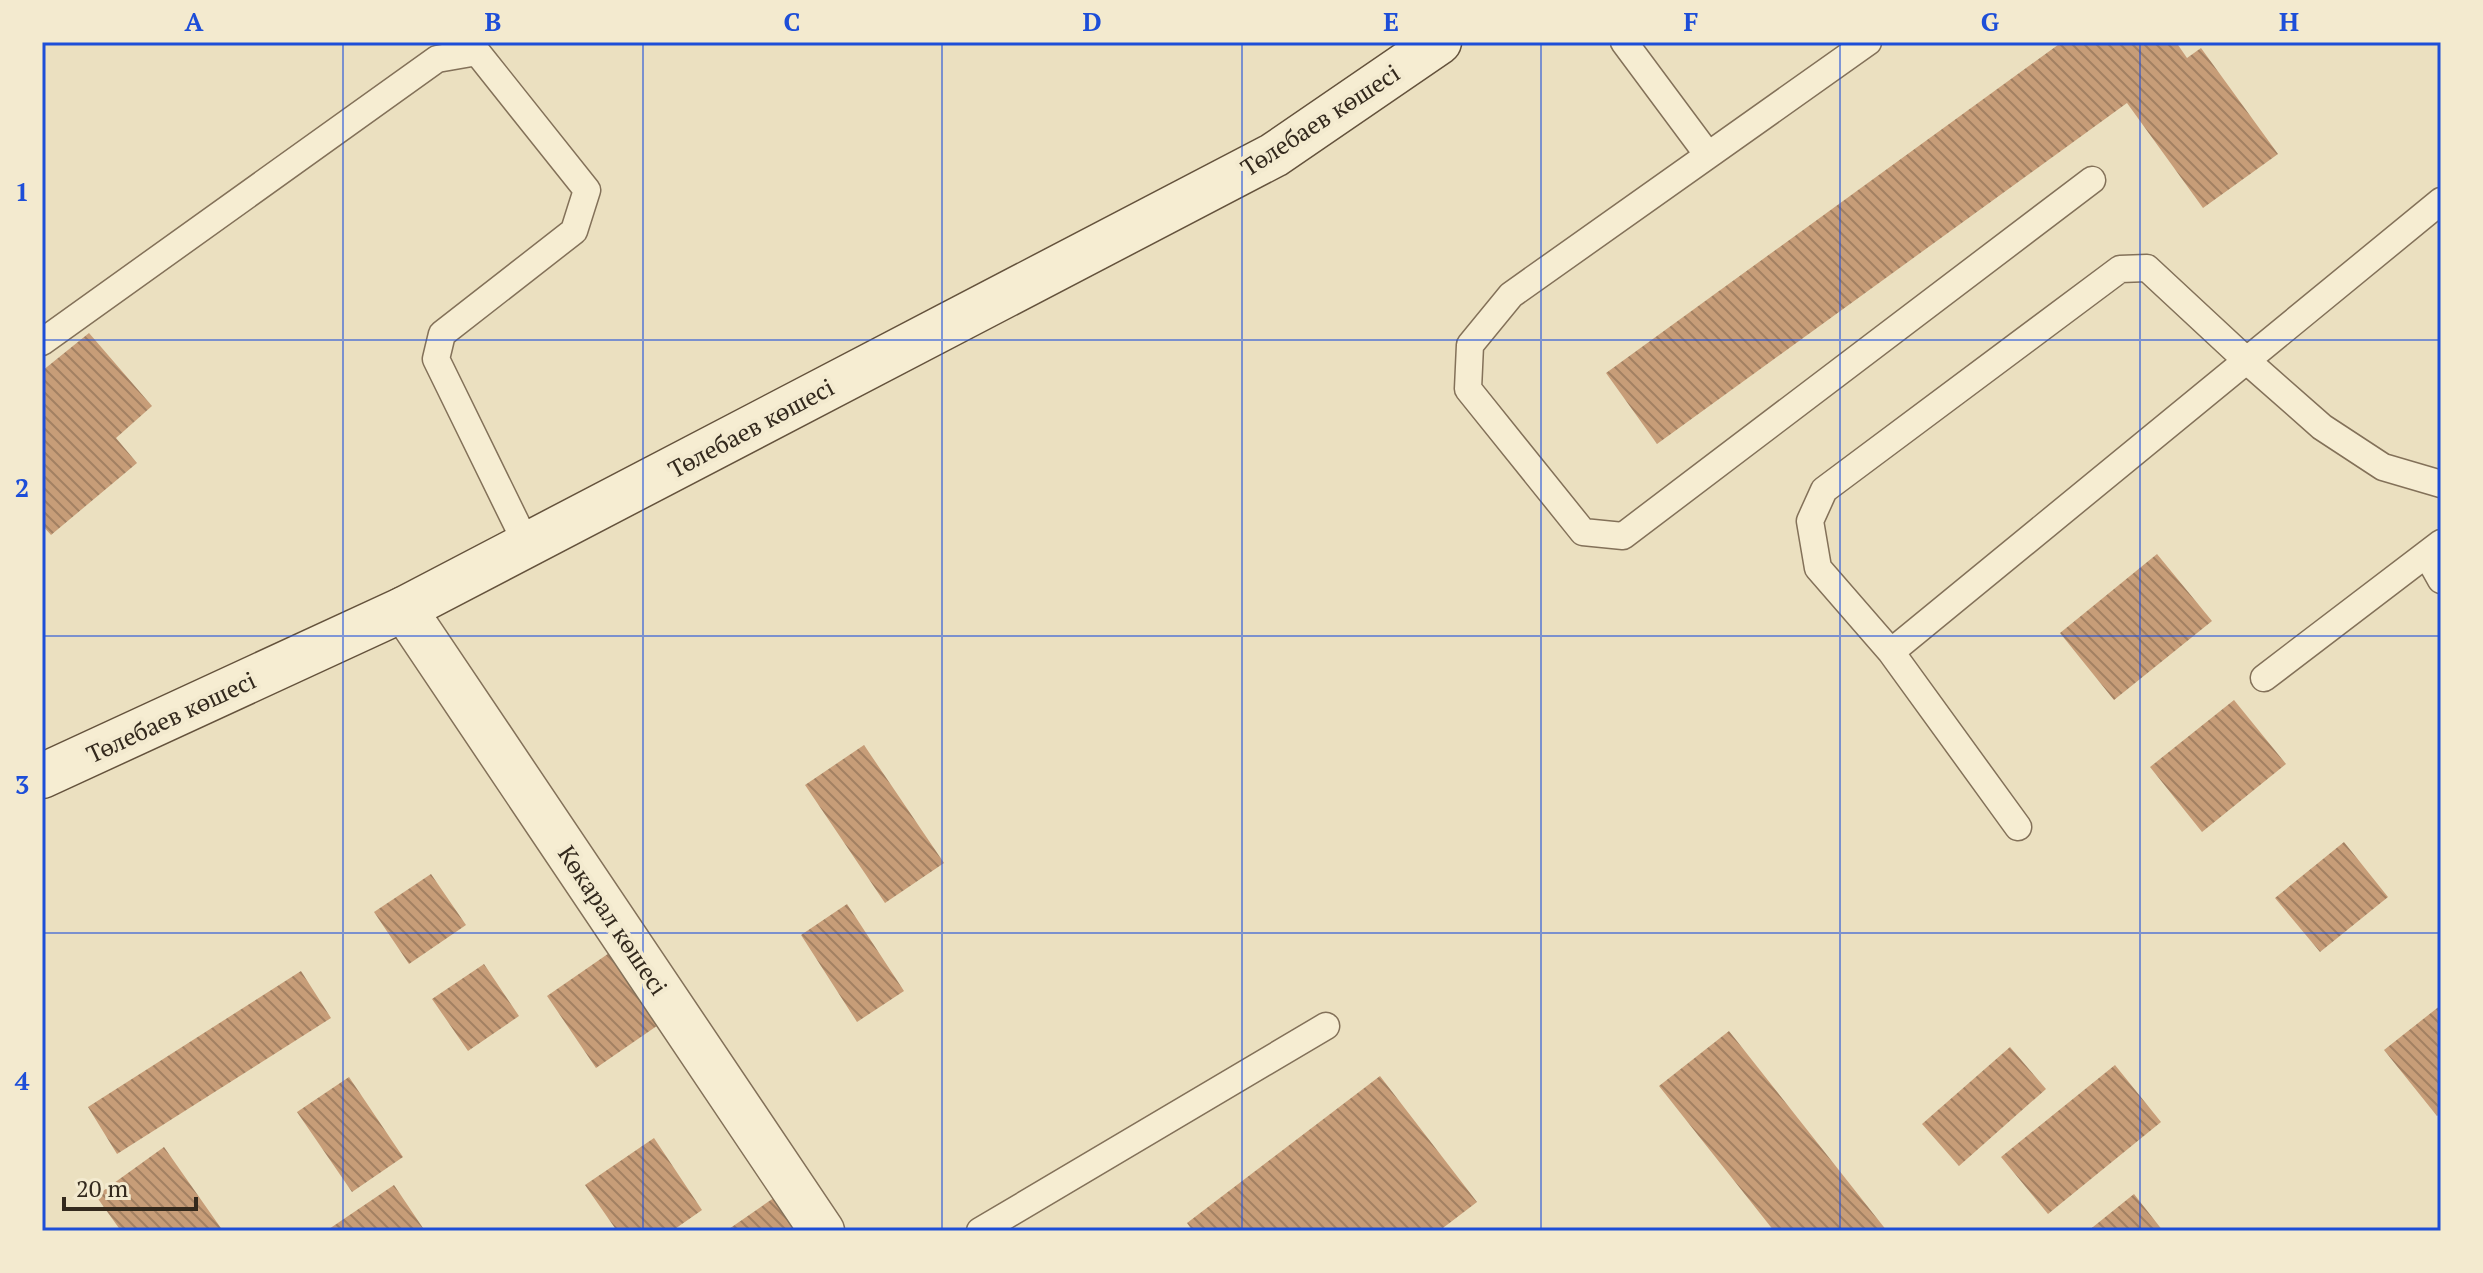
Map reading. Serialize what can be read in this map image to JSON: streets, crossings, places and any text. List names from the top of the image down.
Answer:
{
  "streets": {
    "street": ["Төлебаев көшесі", "Көкарал көшесі"]
  },
  "crossings": [
    ["Төлебаев көшесі", "Көкарал көшесі"]
  ],
  "scale_bar": "20 m",
  "grid": {
    "columns": [
      "A",
      "B",
      "C",
      "D",
      "E",
      "F",
      "G",
      "H"
    ],
    "rows": [
      "1",
      "2",
      "3",
      "4"
    ]
  }
}
